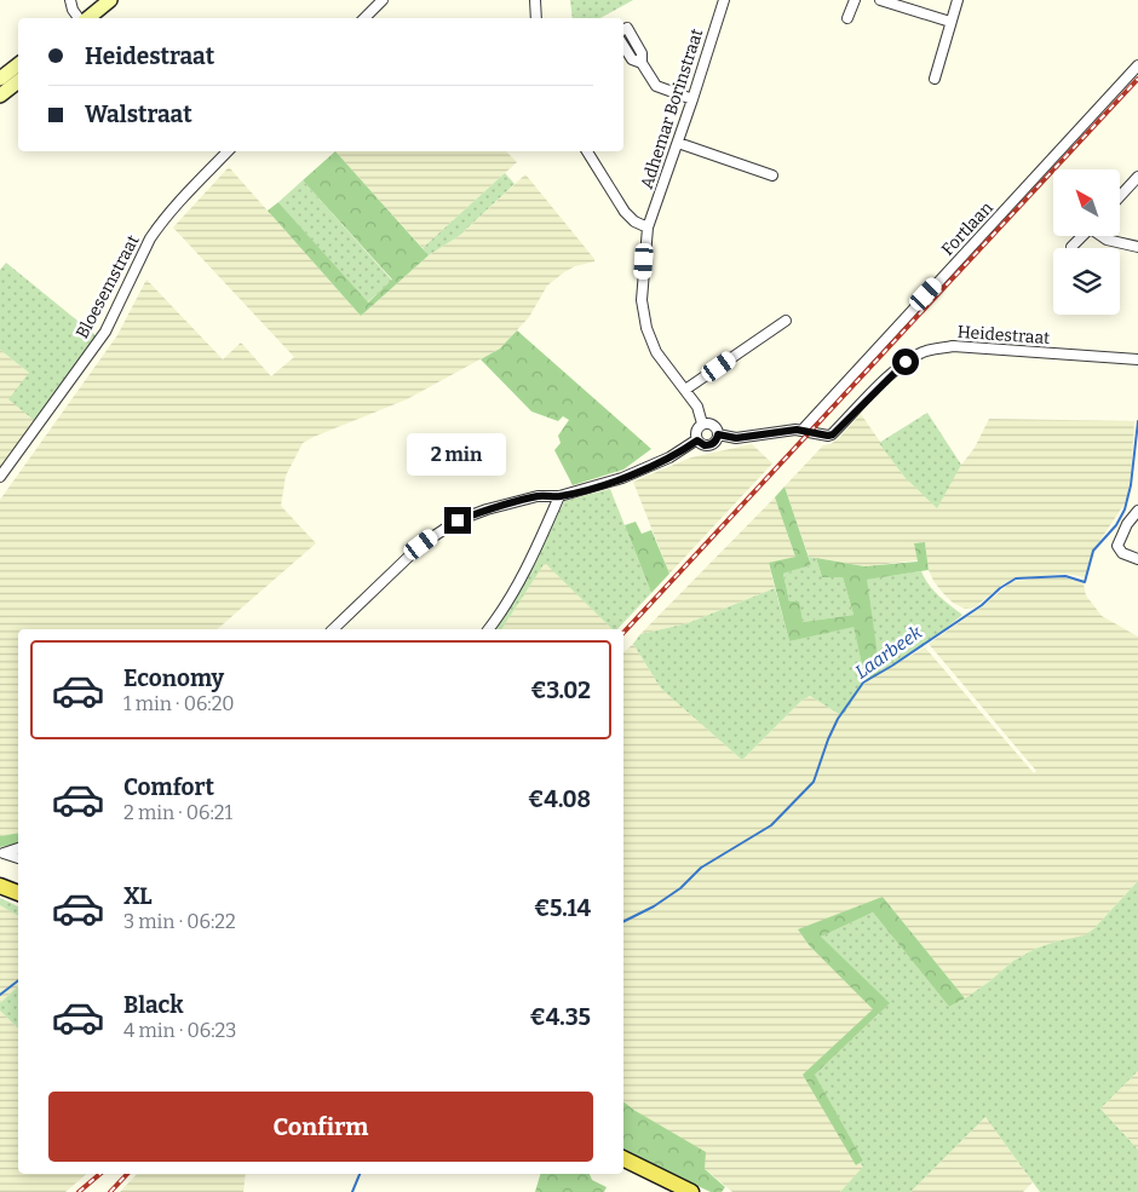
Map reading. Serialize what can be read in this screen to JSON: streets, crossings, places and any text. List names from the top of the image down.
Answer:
{
  "streets": {
    "street": [
      "Adhemar Borinstraat",
      "Fortlaan",
      "Bloesemstraat",
      "Heidestraat"
    ]
  },
  "crossings": [
    ["Fortlaan", "Heidestraat"]
  ],
  "water": ["Laarbeek"],
  "north": "top left",
  "page": {
    "banner": ["Heidestraat", "Walstraat"],
    "bubble": "2 min",
    "list": [
      {
        "name": "Economy",
        "note": "1 min · 06:20",
        "value": "€3.02"
      },
      {
        "name": "Comfort",
        "note": "2 min · 06:21",
        "value": "€4.08"
      },
      {
        "name": "XL",
        "note": "3 min · 06:22",
        "value": "€5.14"
      },
      {
        "name": "Black",
        "note": "4 min · 06:23",
        "value": "€4.35"
      }
    ],
    "buttons": "Confirm"
  }
}
